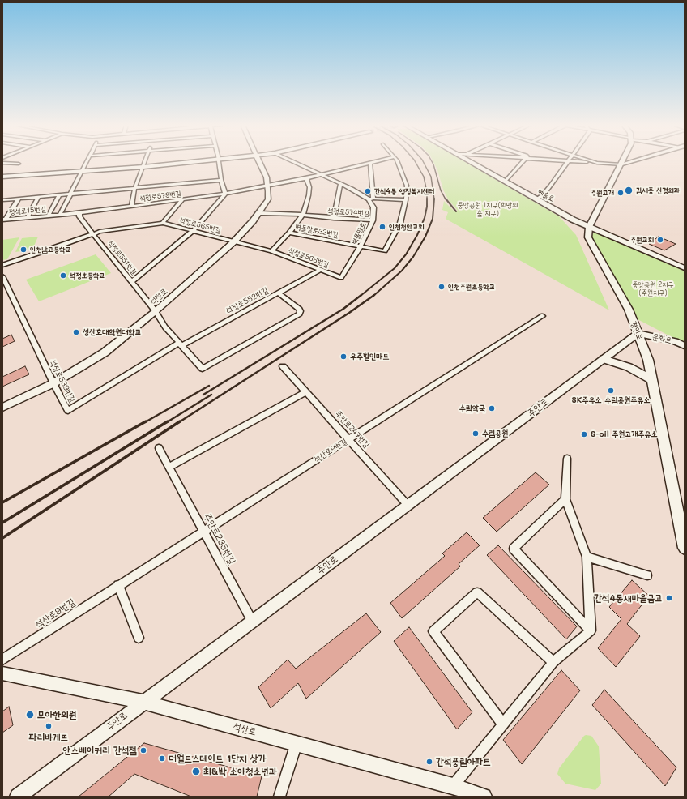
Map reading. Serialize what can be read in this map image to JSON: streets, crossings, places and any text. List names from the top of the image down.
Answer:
{
  "streets": {
    "main road": [
      "예술로",
      "석정로",
      "경인로",
      "문화로",
      "주안로",
      "석산로"
    ],
    "street": [
      "석정로579번길",
      "정석로15번길",
      "석정로574번길",
      "석정로565번길",
      "벽돌말로32번길",
      "벽돌말로",
      "석정로551번길",
      "석정로566번길",
      "석정로552번길",
      "석정로539번길",
      "주안로247번길",
      "석산로9번길",
      "주안로235번길"
    ]
  },
  "crossings": [
    ["예술로", "경인로"],
    ["석정로579번길", "정석로15번길"],
    ["석정로579번길", "석정로565번길"],
    ["석정로579번길", "벽돌말로"],
    ["석정로579번길", "석정로551번길"],
    ["석정로579번길", "석정로"],
    ["석정로574번길", "벽돌말로"],
    ["석정로574번길", "석정로566번길"],
    ["석정로574번길", "석정로"],
    ["석정로565번길", "석정로551번길"],
    ["석정로565번길", "석정로566번길"],
    ["석정로565번길", "석정로"],
    ["벽돌말로32번길", "벽돌말로"],
    ["벽돌말로32번길", "석정로566번길"],
    ["벽돌말로", "석정로566번길"],
    ["석정로551번길", "석정로"],
    ["석정로566번길", "석정로"],
    ["석정로566번길", "석정로552번길"],
    ["석정로", "석정로539번길"],
    ["석정로552번길", "석정로539번길"],
    ["경인로", "문화로"],
    ["경인로", "주안로"],
    ["문화로", "주안로"],
    ["주안로", "주안로247번길"],
    ["주안로", "주안로235번길"],
    ["주안로", "석산로"],
    ["주안로247번길", "석산로9번길"],
    ["석산로9번길", "주안로235번길"]
  ],
  "parks": ["중앙공원 1지구(희망의 숲 지구)", "중앙공원 2지구 (주원지구)"],
  "places": [
    "김세중 신경외과",
    "간석4동 행정복지센터",
    "주원고개",
    "인천청암교회",
    "주원교회",
    "인천남고등학교",
    "석정초등학교",
    "인천주원초등학교",
    "성산효대학원대학교",
    "우주할인마트",
    "SK주유소 수림공원주유소",
    "수림약국",
    "수림공원",
    "S-oil 주원고개주유소",
    "간석4동새마을금고",
    "모아한의원",
    "파리바게뜨",
    "안스베이커리 간석점",
    "더월드스테이트 1단지 상가",
    "간석풍림아파트",
    "최&박 소아청소년과"
  ]
}
